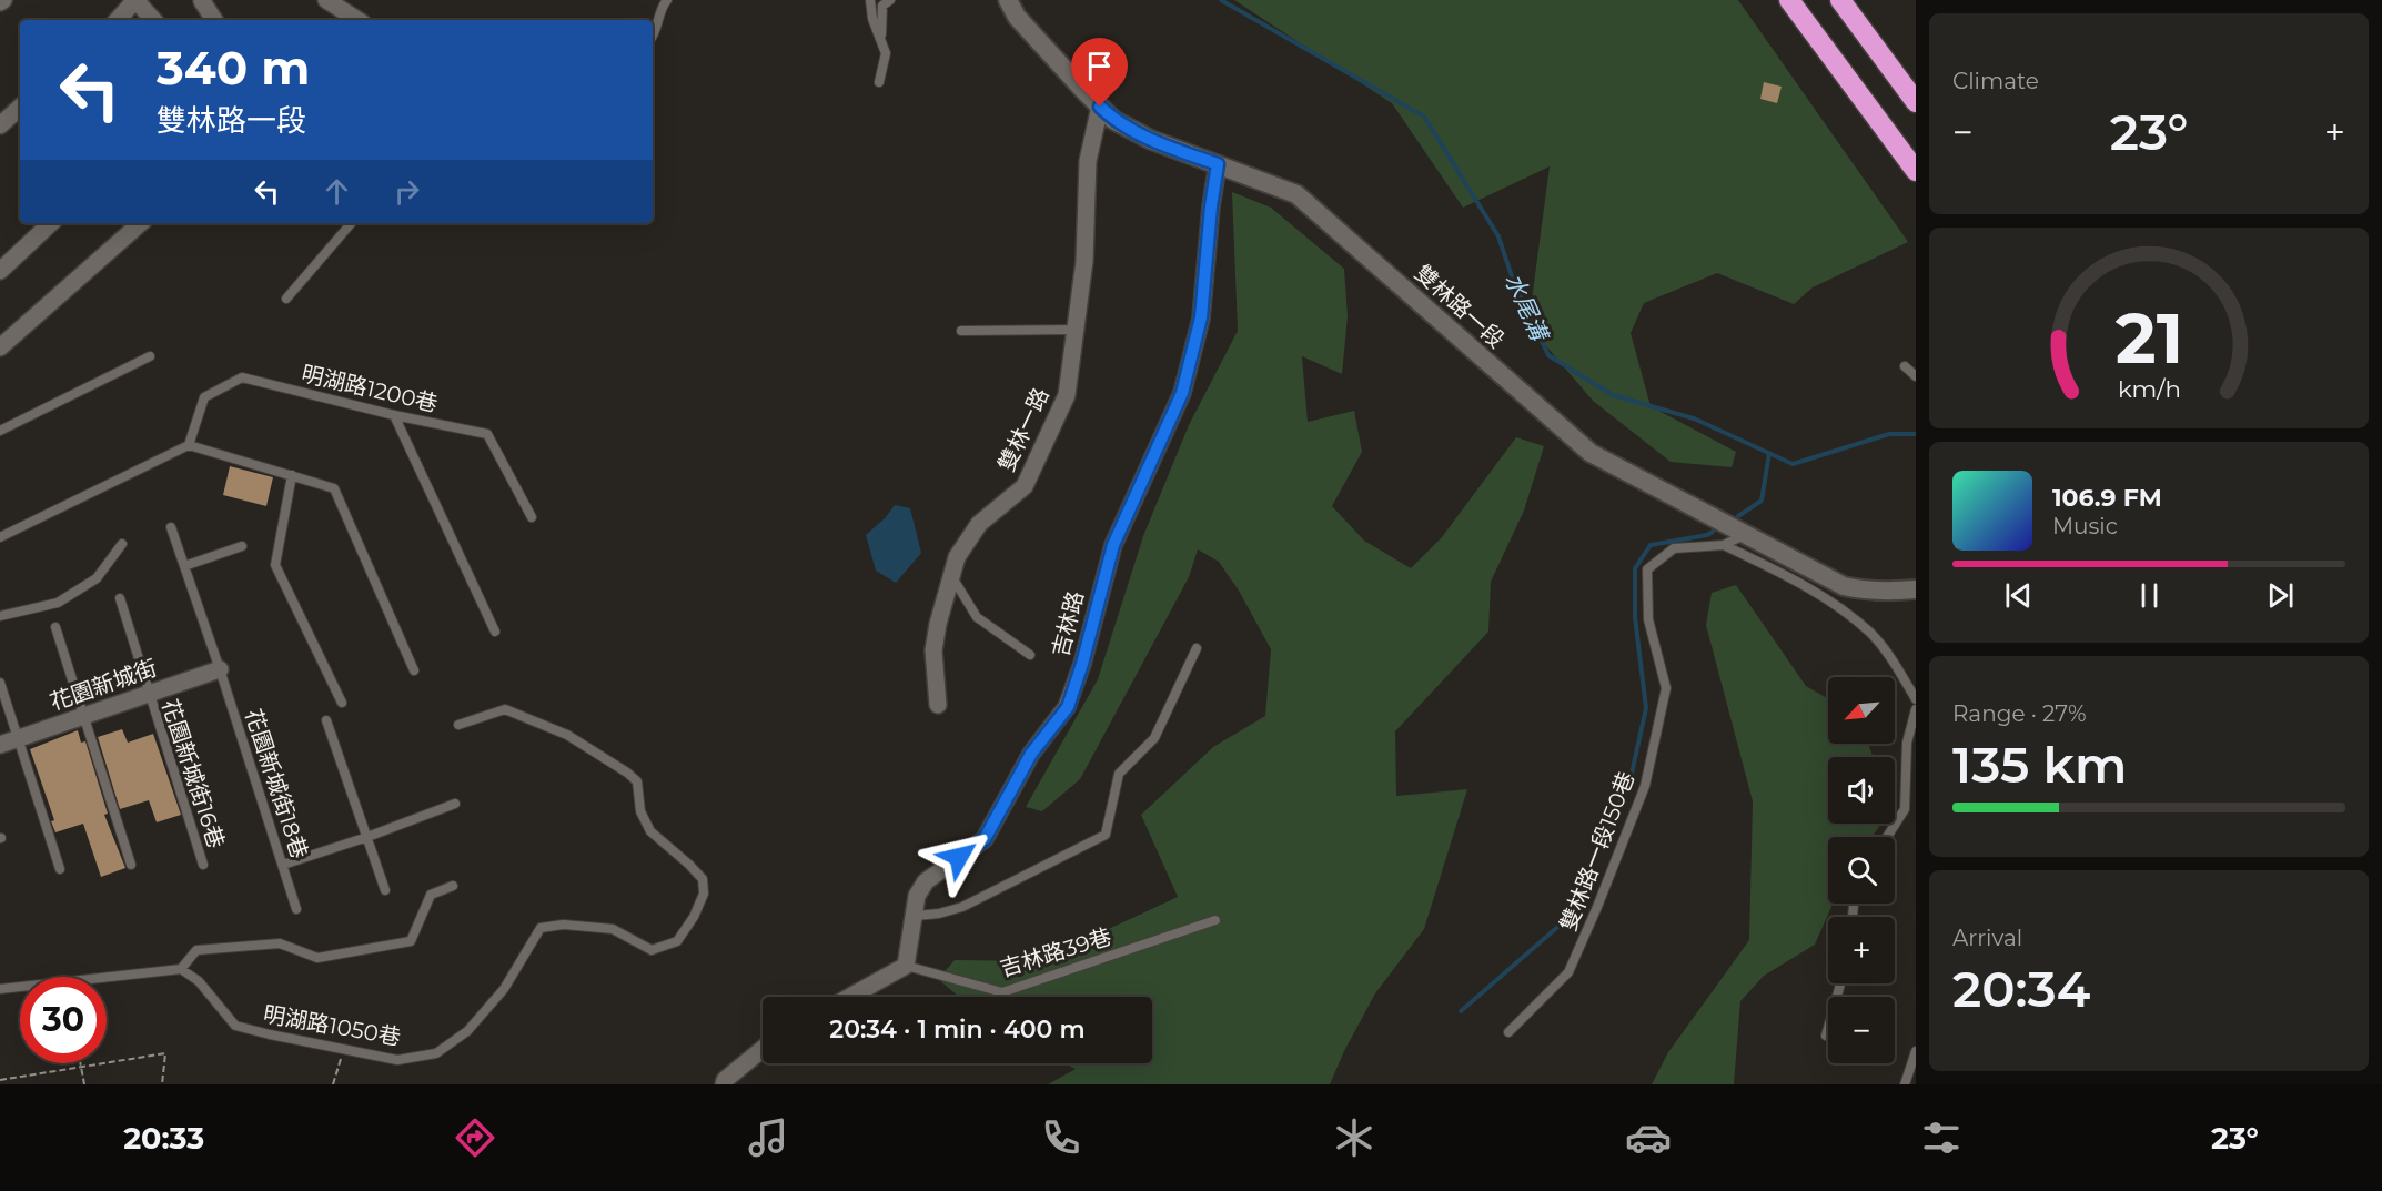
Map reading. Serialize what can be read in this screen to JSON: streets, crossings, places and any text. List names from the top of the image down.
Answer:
{
  "streets": {
    "street": [
      "雙林路一段",
      "雙林一路",
      "吉林路",
      "花園新城街"
    ],
    "lane": [
      "明湖路1200巷",
      "花園新城街16巷",
      "花園新城街18巷",
      "雙林路一段150巷",
      "吉林路39巷",
      "明湖路1050巷"
    ]
  },
  "crossings": [
    ["雙林路一段", "雙林一路"],
    ["雙林路一段", "吉林路"],
    ["雙林路一段", "雙林路一段150巷"],
    ["吉林路", "吉林路39巷"],
    ["花園新城街", "花園新城街16巷"],
    ["花園新城街", "花園新城街18巷"]
  ],
  "water": ["水尾溝"],
  "north": "bottom left",
  "page": {
    "tile": [
      "Climate",
      ["Range · 27%", "135 km"],
      ["Arrival", "20:34"]
    ],
    "turn": ["340 m", "雙林路一段"],
    "heat": ["−", "23°", "+"],
    "song": ["106.9 FM", "Music"],
    "map_buttons": ["+", "−"],
    "limit": "30",
    "trip": "20:34 · 1 min · 400 m",
    "tabs": ["20:33", "23°"],
    "gauge": ["21", "km/h"]
  }
}
